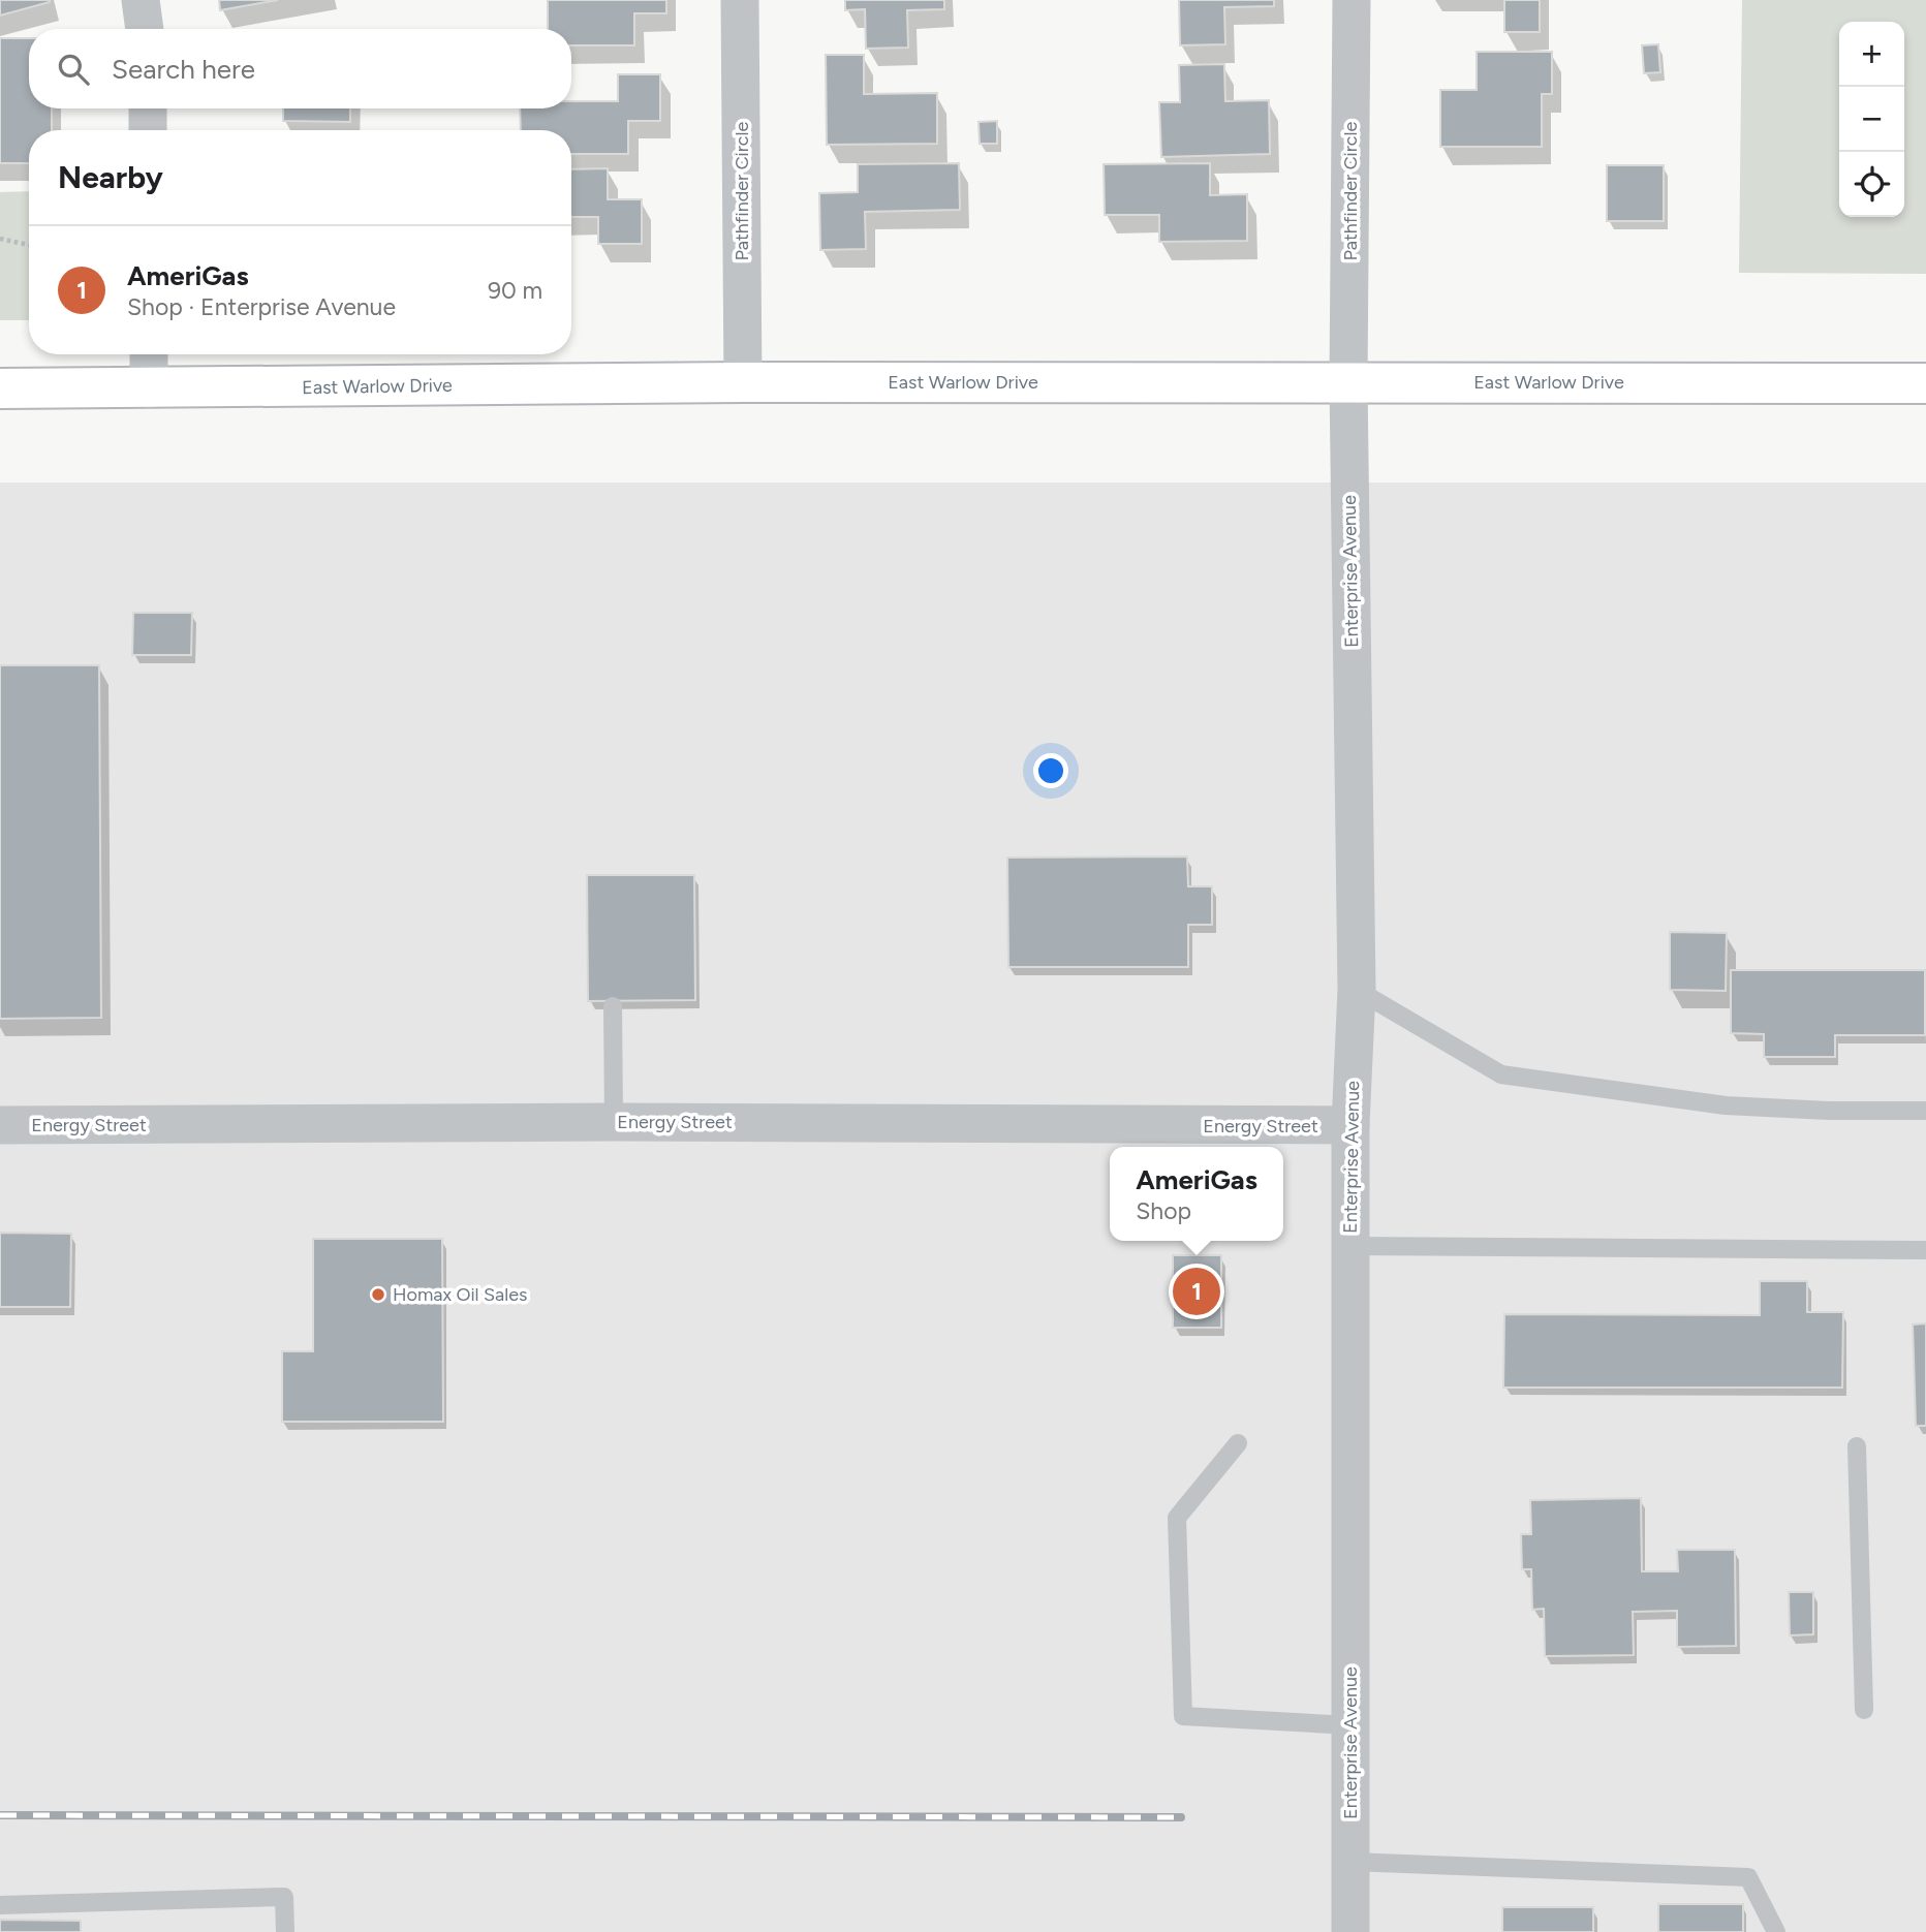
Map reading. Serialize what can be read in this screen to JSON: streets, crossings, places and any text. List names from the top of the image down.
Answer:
{
  "streets": {
    "street": [
      "Pathfinder Circle",
      "East Warlow Drive",
      "Enterprise Avenue",
      "Energy Street"
    ]
  },
  "crossings": [
    ["Pathfinder Circle", "East Warlow Drive"],
    ["Pathfinder Circle", "Enterprise Avenue"],
    ["East Warlow Drive", "Enterprise Avenue"],
    ["Enterprise Avenue", "Energy Street"]
  ],
  "places": ["Homax Oil Sales"],
  "page": {
    "map_buttons": ["+", "−"],
    "search": "Search here",
    "heading": "Nearby",
    "list": [
      {
        "mark": "1",
        "name": "AmeriGas",
        "note": "Shop · Enterprise Avenue",
        "value": "90 m"
      }
    ],
    "popup": ["AmeriGas", "Shop"],
    "pins": "1"
  }
}
